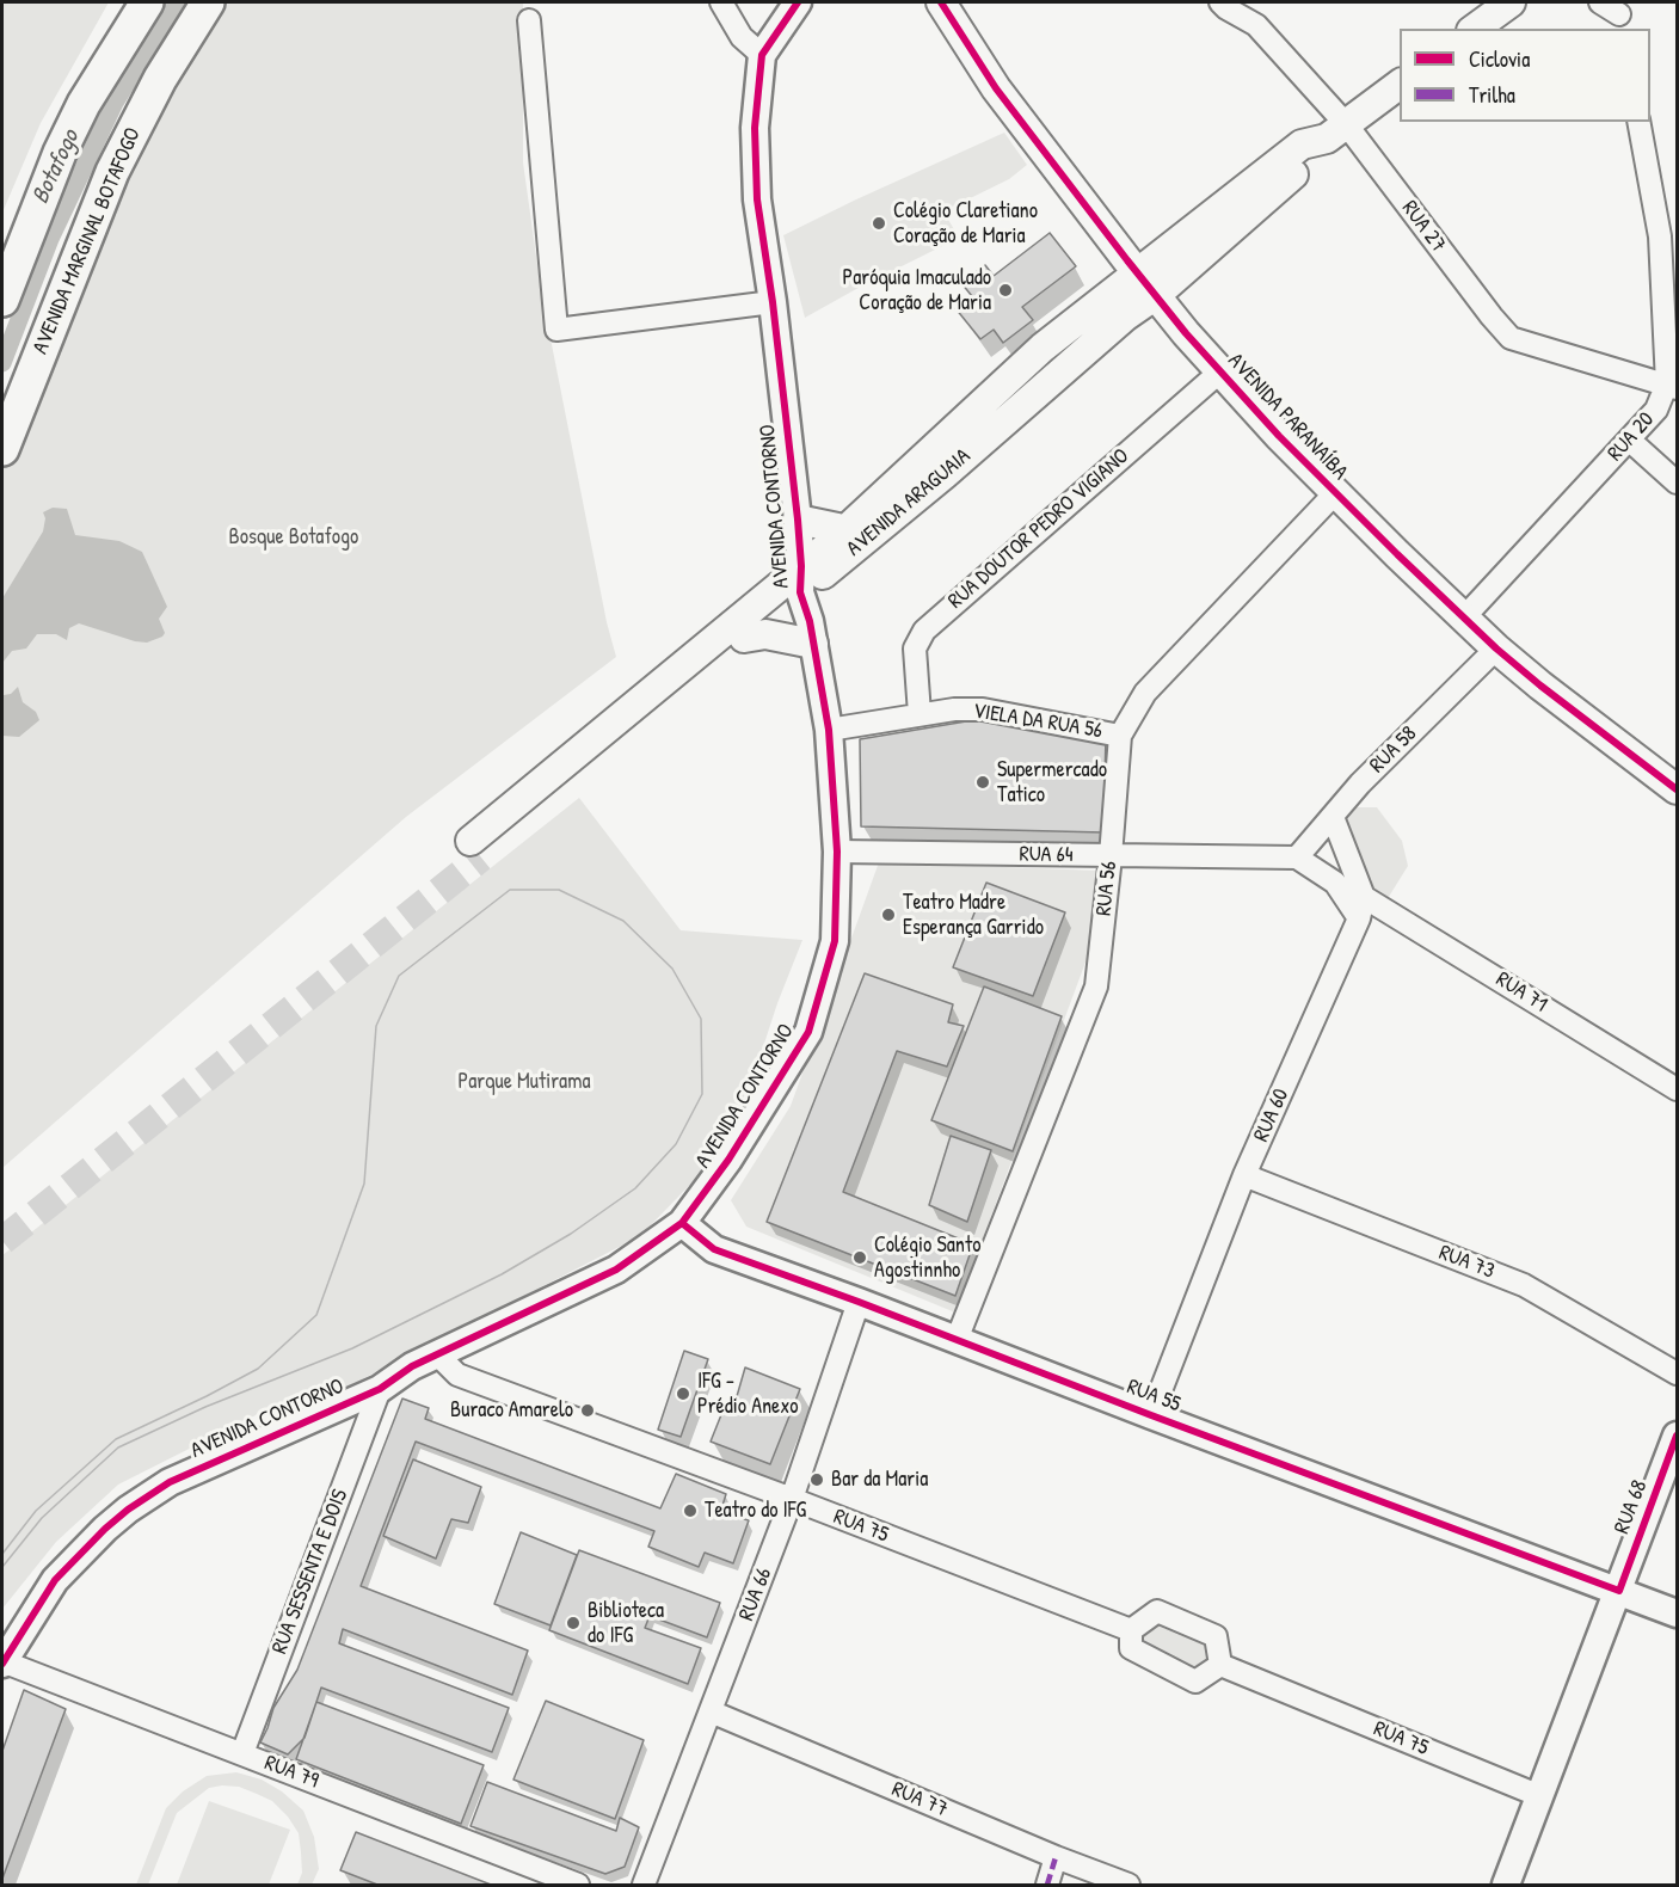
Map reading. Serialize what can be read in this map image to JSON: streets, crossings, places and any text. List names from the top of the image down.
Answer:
{
  "streets": {
    "main road": ["AVENIDA MARGINAL BOTAFOGO", "AVENIDA PARANAÍBA", "AVENIDA ARAGUAIA"],
    "street": [
      "RUA 27",
      "RUA 20",
      "AVENIDA CONTORNO",
      "RUA DOUTOR PEDRO VIGIANO",
      "VIELA DA RUA 56",
      "RUA 58",
      "RUA 64",
      "RUA 56",
      "RUA 71",
      "RUA 60",
      "RUA 73",
      "RUA 55",
      "RUA 68",
      "RUA 75",
      "RUA SESSENTA E DOIS",
      "RUA 66",
      "RUA 79",
      "RUA 77"
    ]
  },
  "crossings": [
    ["RUA 27", "RUA 20"],
    ["RUA 27", "AVENIDA ARAGUAIA"],
    ["AVENIDA PARANAÍBA", "RUA 20"],
    ["AVENIDA PARANAÍBA", "AVENIDA ARAGUAIA"],
    ["AVENIDA PARANAÍBA", "RUA DOUTOR PEDRO VIGIANO"],
    ["AVENIDA PARANAÍBA", "RUA 58"],
    ["AVENIDA PARANAÍBA", "RUA 56"],
    ["AVENIDA ARAGUAIA", "AVENIDA CONTORNO"],
    ["AVENIDA CONTORNO", "VIELA DA RUA 56"],
    ["AVENIDA CONTORNO", "RUA 64"],
    ["AVENIDA CONTORNO", "RUA 55"],
    ["AVENIDA CONTORNO", "RUA 75"],
    ["AVENIDA CONTORNO", "RUA SESSENTA E DOIS"],
    ["AVENIDA CONTORNO", "RUA 79"],
    ["RUA DOUTOR PEDRO VIGIANO", "VIELA DA RUA 56"],
    ["VIELA DA RUA 56", "RUA 56"],
    ["RUA 58", "RUA 64"],
    ["RUA 58", "RUA 71"],
    ["RUA 64", "RUA 56"],
    ["RUA 64", "RUA 71"],
    ["RUA 56", "RUA 55"],
    ["RUA 71", "RUA 60"],
    ["RUA 60", "RUA 73"],
    ["RUA 60", "RUA 55"],
    ["RUA 55", "RUA 68"],
    ["RUA 55", "RUA 66"],
    ["RUA 68", "RUA 75"],
    ["RUA 75", "RUA 66"],
    ["RUA SESSENTA E DOIS", "RUA 79"],
    ["RUA 66", "RUA 77"]
  ],
  "water": ["Botafogo"],
  "parks": ["Bosque Botafogo", "Parque Mutirama"],
  "places": [
    "Colégio Claretiano Coração de Maria",
    "Paróquia Imaculado Coração de Maria",
    "Supermercado Tatico",
    "Teatro Madre Esperança Garrido",
    "Colégio Santo Agostinnho",
    "IFG - Prédio Anexo",
    "Buraco Amarelo",
    "Bar da Maria",
    "Teatro do IFG",
    "Biblioteca do IFG"
  ],
  "legend": ["Ciclovia", "Trilha"]
}
